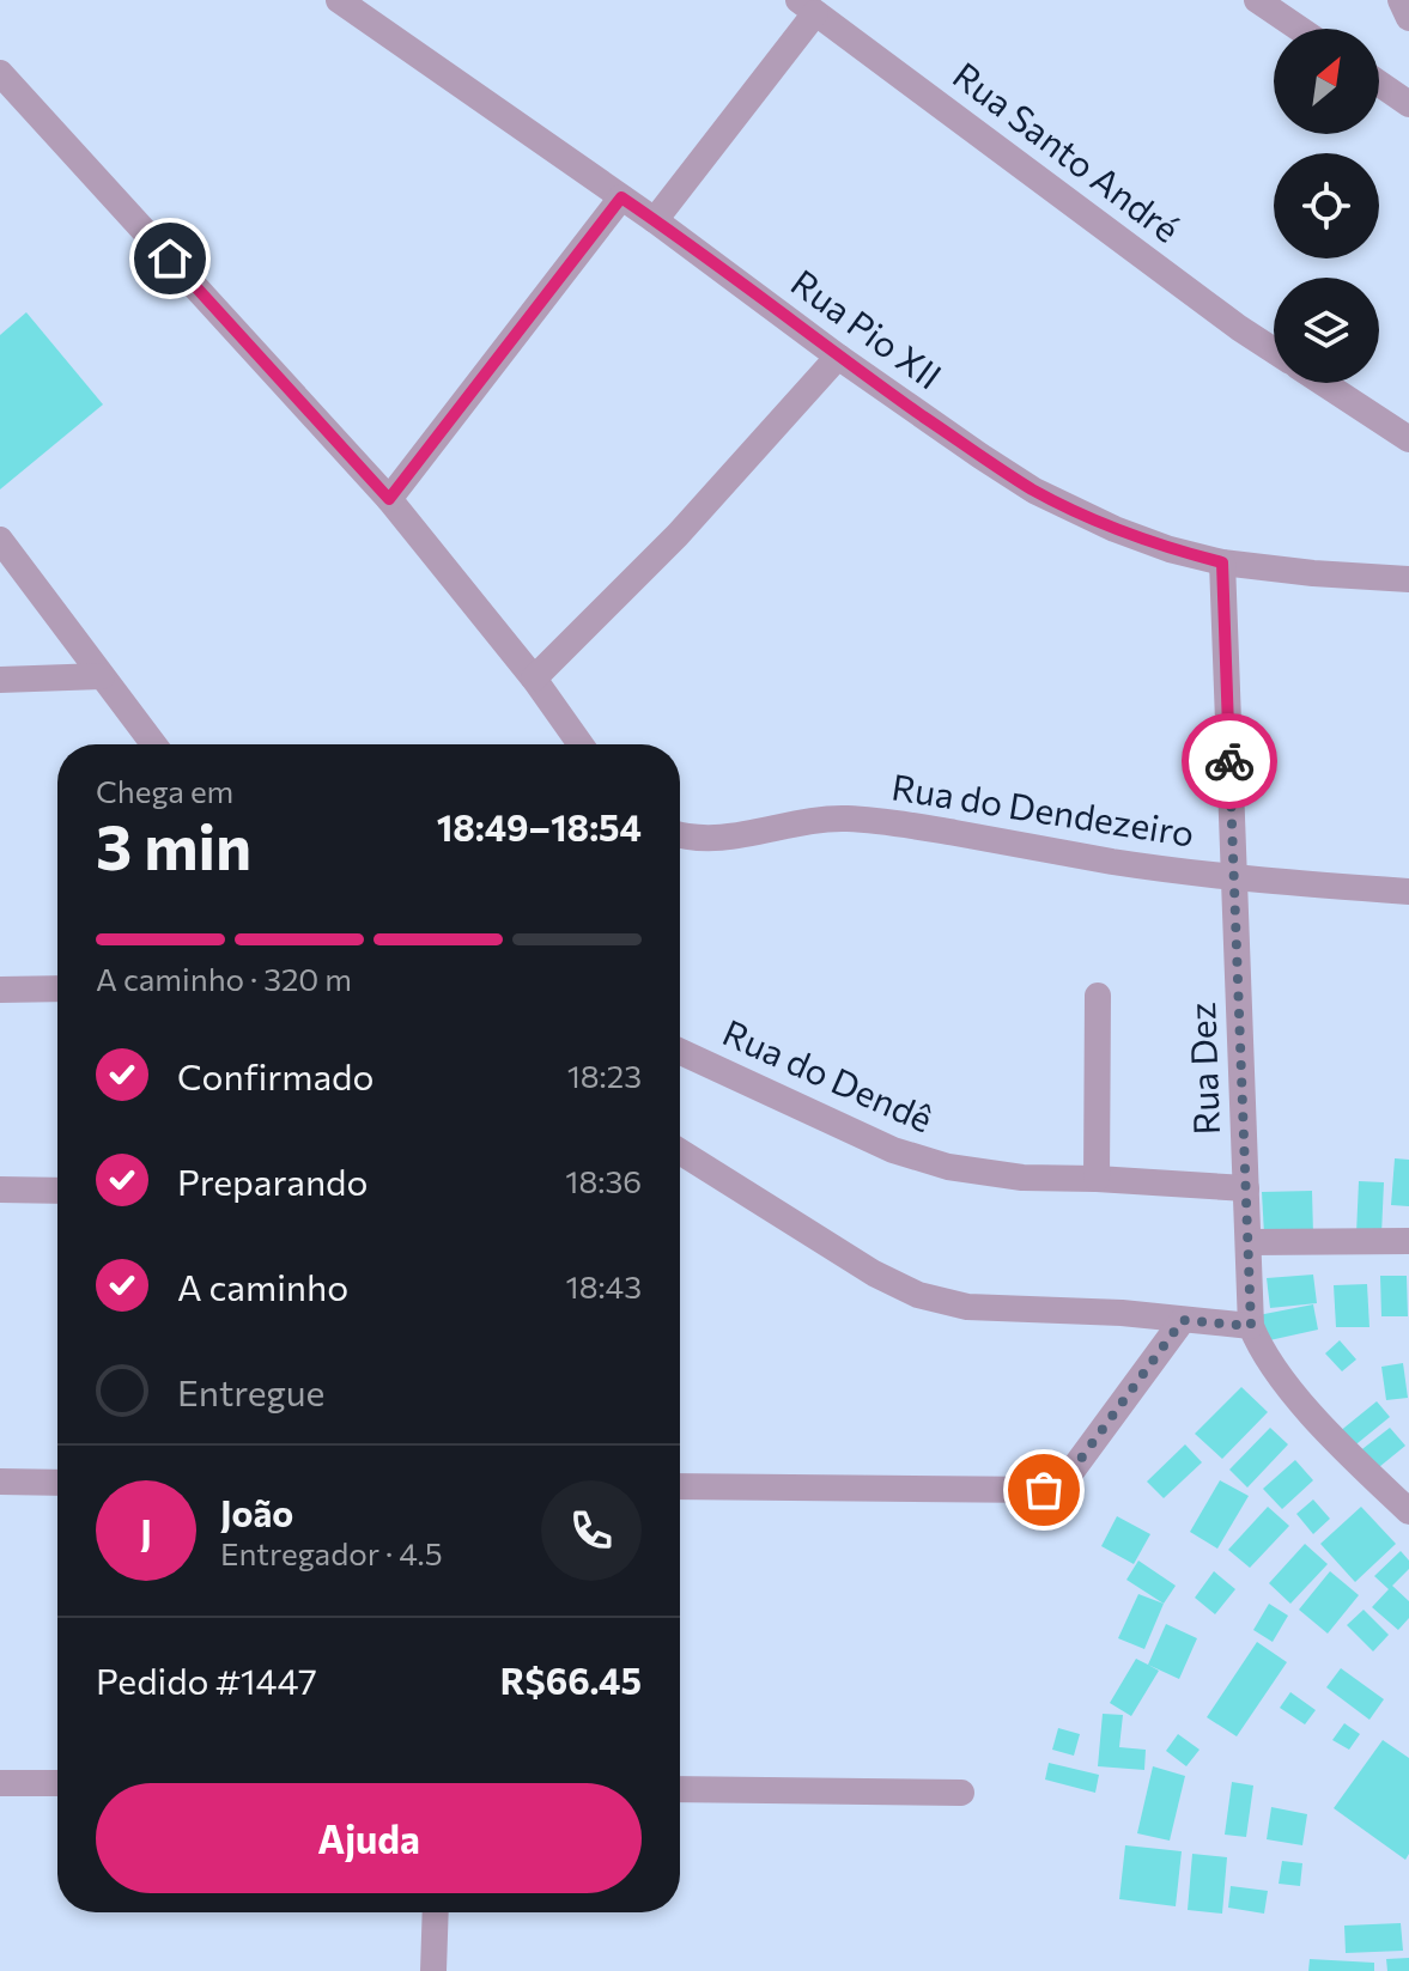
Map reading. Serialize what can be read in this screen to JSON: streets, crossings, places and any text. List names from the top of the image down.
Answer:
{
  "streets": {
    "street": [
      "Rua Santo André",
      "Rua Pio XII",
      "Rua do Dendezeiro",
      "Rua Dez",
      "Rua do Dendê"
    ]
  },
  "crossings": [
    ["Rua Pio XII", "Rua Dez"],
    ["Rua do Dendezeiro", "Rua Dez"],
    ["Rua Dez", "Rua do Dendê"]
  ],
  "north": "top right",
  "page": {
    "heading": ["3 min", "Chega em", "18:49–18:54"],
    "panel": [
      "João",
      "Entregador · 4.5",
      "Pedido #1447",
      "R$66.45"
    ],
    "bar": "A caminho · 320 m",
    "list": [
      ["Confirmado", "18:23"],
      ["Preparando", "18:36"],
      ["A caminho", "18:43"],
      "Entregue"
    ],
    "round": "J",
    "buttons": "Ajuda"
  }
}
